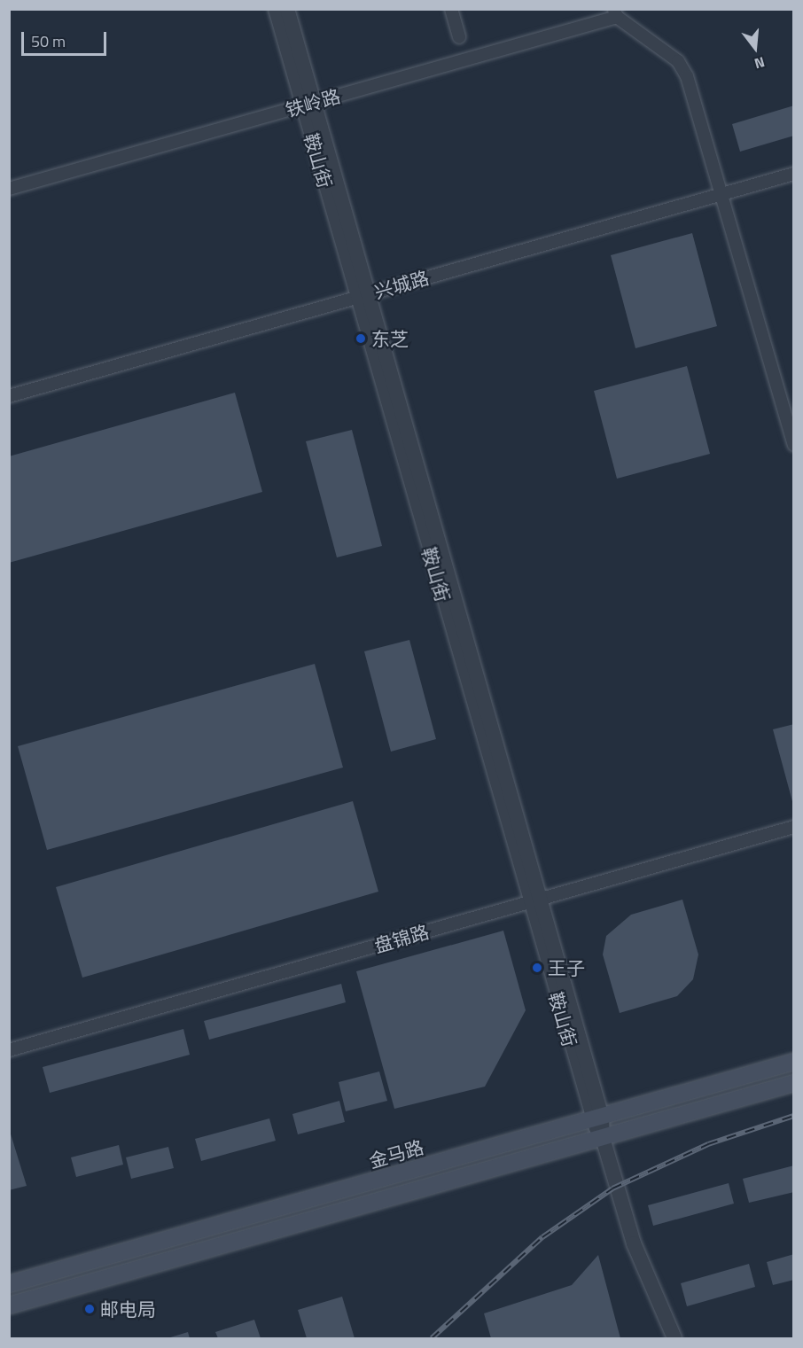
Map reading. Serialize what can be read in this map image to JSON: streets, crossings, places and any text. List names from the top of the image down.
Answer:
{
  "streets": {
    "main road": ["金马路"],
    "street": [
      "铁岭路",
      "鞍山街",
      "兴城路",
      "盘锦路"
    ]
  },
  "crossings": [
    ["铁岭路", "鞍山街"],
    ["鞍山街", "兴城路"],
    ["鞍山街", "盘锦路"],
    ["鞍山街", "金马路"]
  ],
  "places": ["东芝", "王子", "邮电局"],
  "scale_bar": "50 m",
  "north": "bottom"
}
